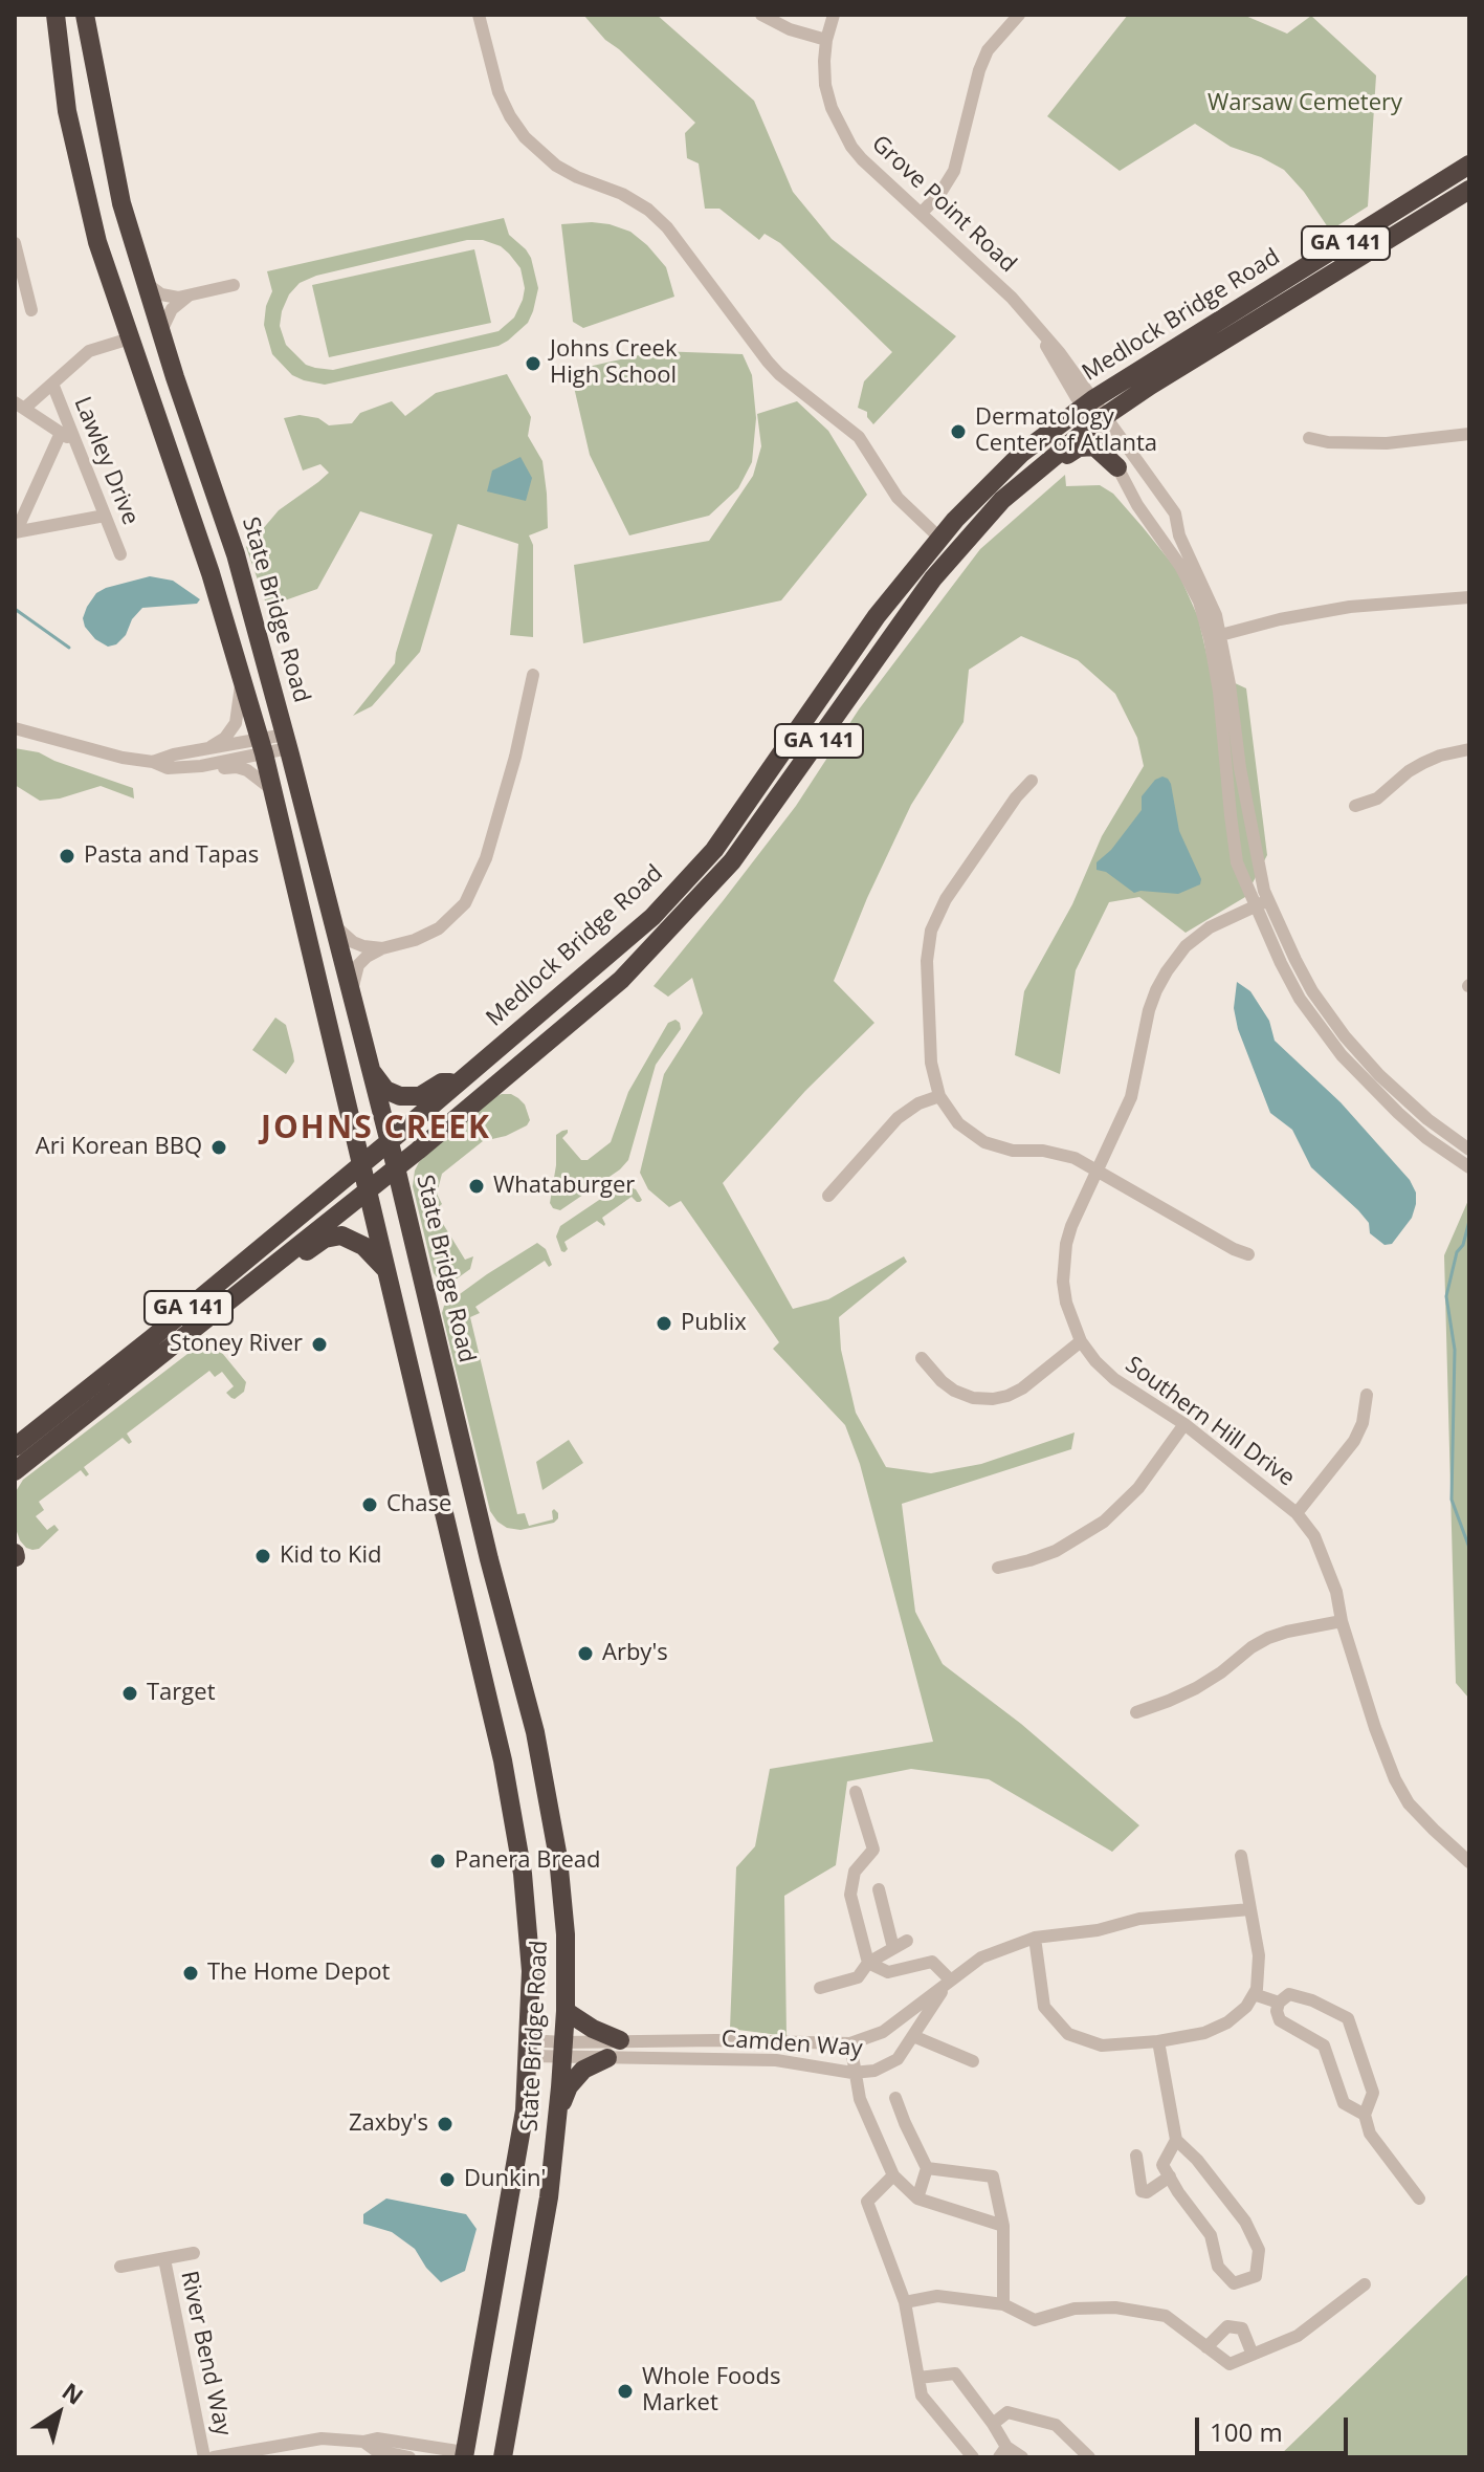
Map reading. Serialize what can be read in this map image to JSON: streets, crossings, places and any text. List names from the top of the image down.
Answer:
{
  "streets": {
    "highway": ["GA 141", "Medlock Bridge Road", "State Bridge Road"],
    "street": [
      "Grove Point Road",
      "Lawley Drive",
      "Southern Hill Drive",
      "Camden Way",
      "River Bend Way"
    ]
  },
  "crossings": [
    ["Grove Point Road", "Medlock Bridge Road"],
    ["Medlock Bridge Road", "State Bridge Road"],
    ["State Bridge Road", "Camden Way"]
  ],
  "districts": ["JOHNS CREEK"],
  "parks": ["Warsaw Cemetery"],
  "places": [
    "Johns Creek High School",
    "Dermatology Center of Atlanta",
    "Pasta and Tapas",
    "Ari Korean BBQ",
    "Whataburger",
    "Publix",
    "Stoney River",
    "Chase",
    "Kid to Kid",
    "Arby's",
    "Target",
    "Panera Bread",
    "The Home Depot",
    "Zaxby's",
    "Dunkin'",
    "Whole Foods Market"
  ],
  "scale_bar": "100 m",
  "north": "top right"
}
